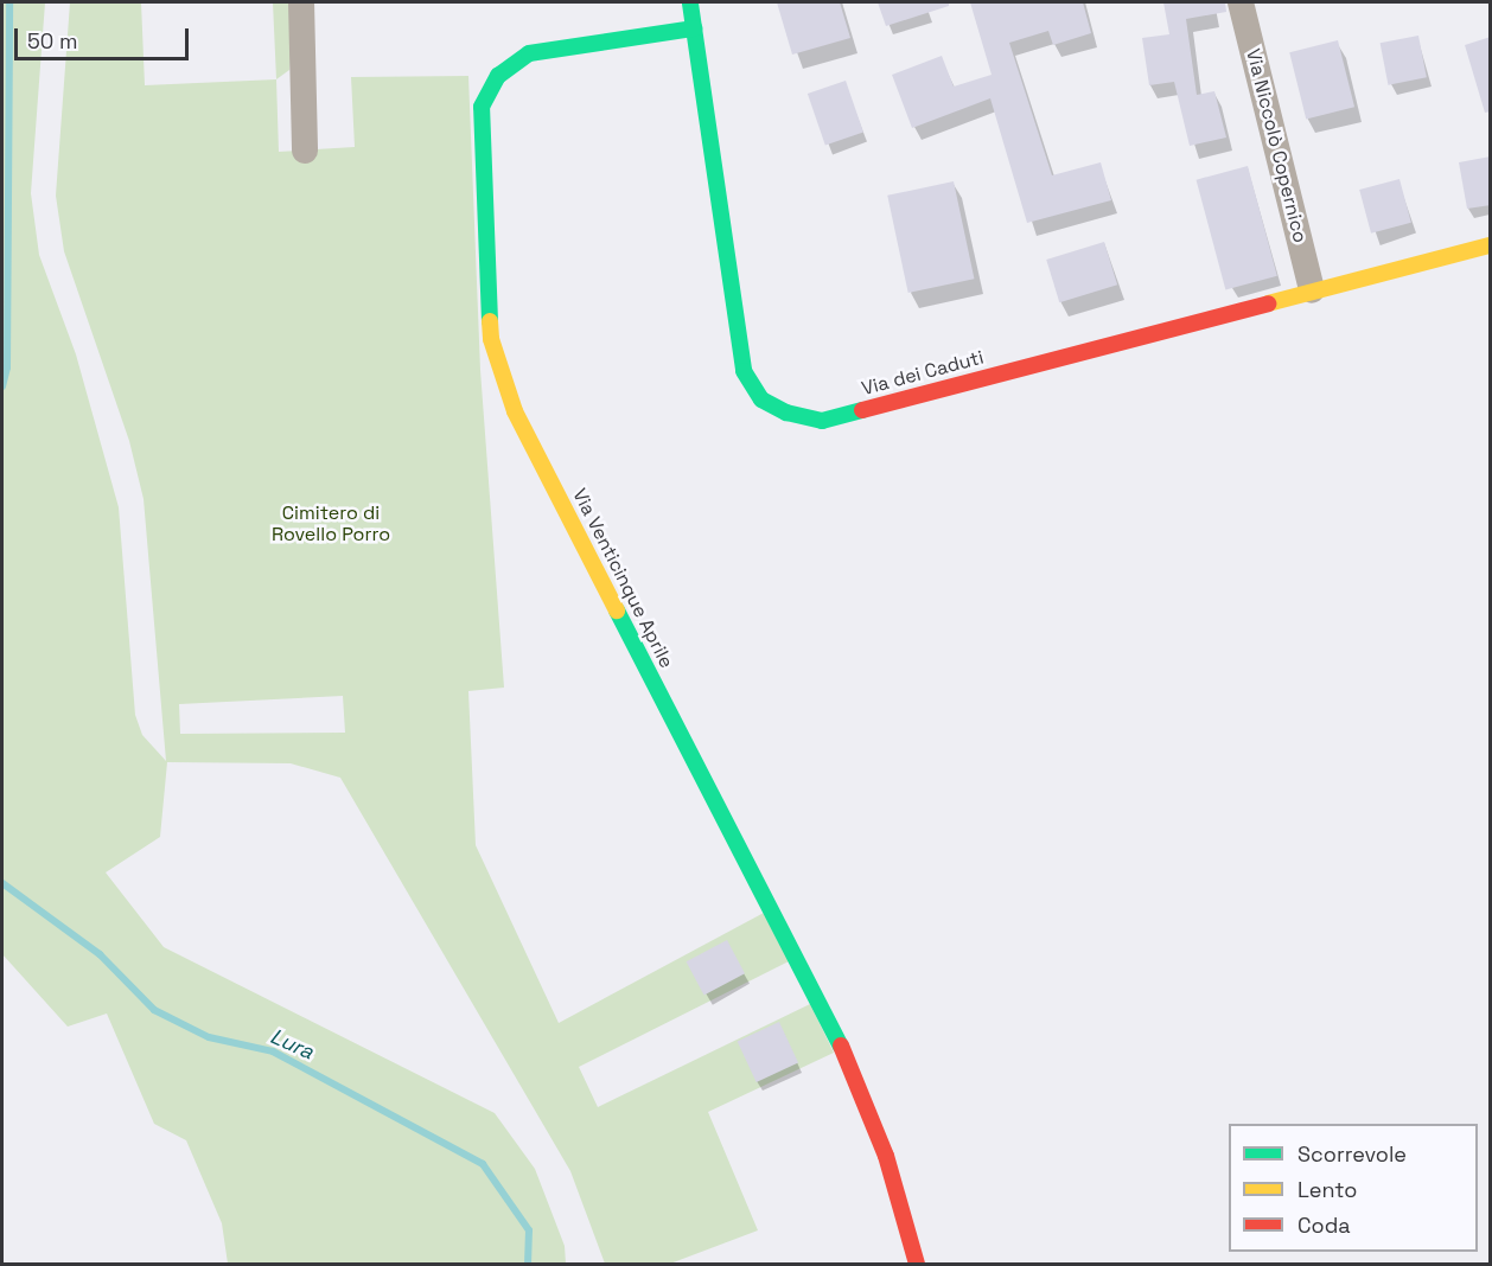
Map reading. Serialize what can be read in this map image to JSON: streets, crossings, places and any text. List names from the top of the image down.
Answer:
{
  "streets": {
    "street": ["Via Niccolò Copernico", "Via dei Caduti", "Via Venticinque Aprile"]
  },
  "crossings": [
    ["Via Niccolò Copernico", "Via dei Caduti"],
    ["Via dei Caduti", "Via Venticinque Aprile"]
  ],
  "water": ["Lura"],
  "parks": ["Cimitero di Rovello Porro"],
  "legend": ["Scorrevole", "Lento", "Coda"],
  "scale_bar": "50 m"
}
